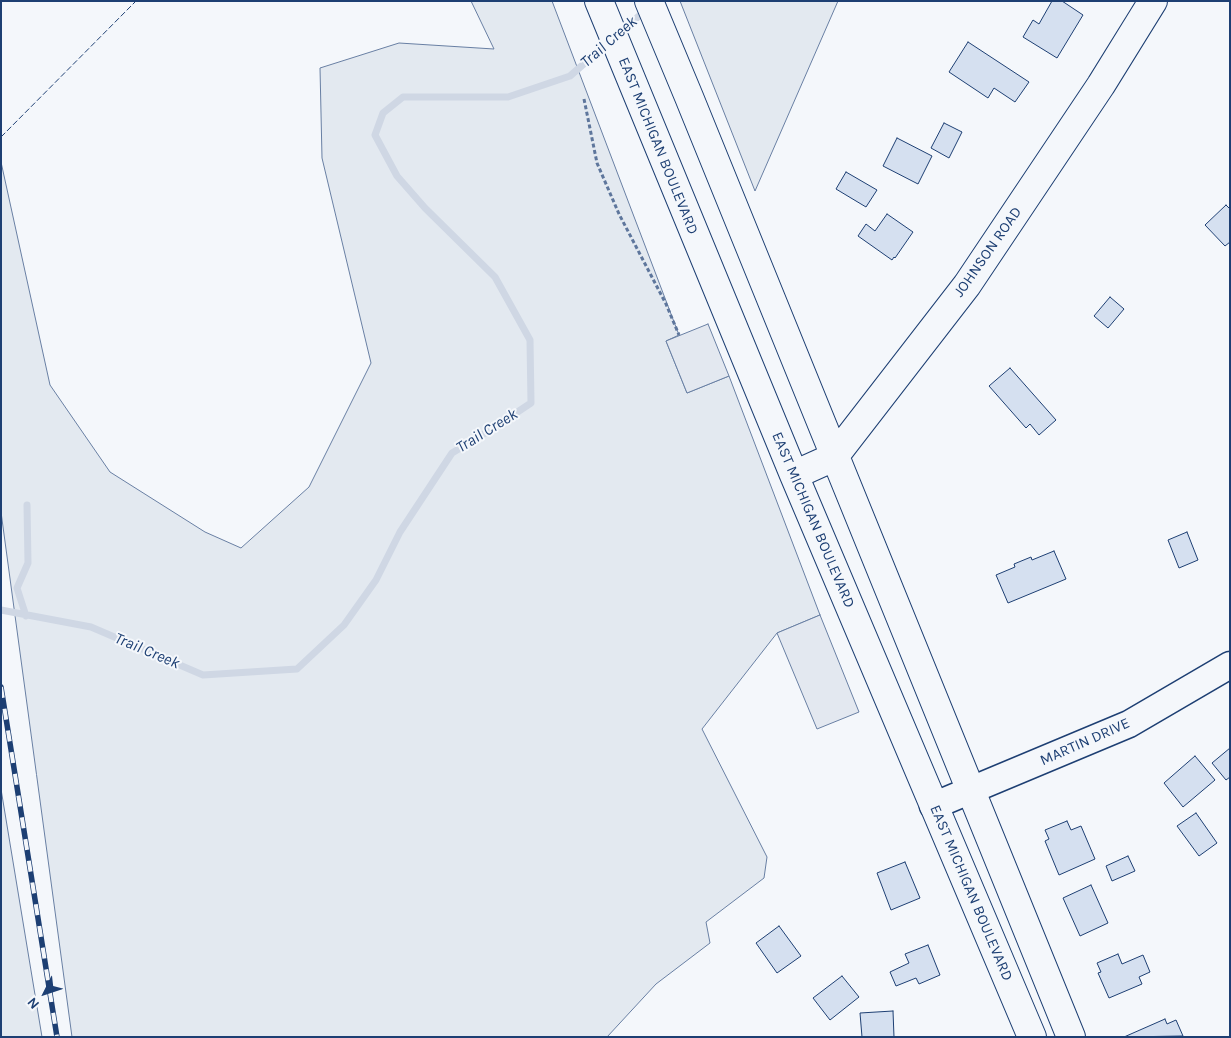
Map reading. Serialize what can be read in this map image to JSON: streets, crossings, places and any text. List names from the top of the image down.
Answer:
{
  "streets": {
    "main road": ["EAST MICHIGAN BOULEVARD", "JOHNSON ROAD"],
    "street": ["MARTIN DRIVE"]
  },
  "crossings": [
    ["EAST MICHIGAN BOULEVARD", "JOHNSON ROAD"],
    ["EAST MICHIGAN BOULEVARD", "MARTIN DRIVE"]
  ],
  "water": ["Trail Creek"],
  "north": "bottom left"
}
